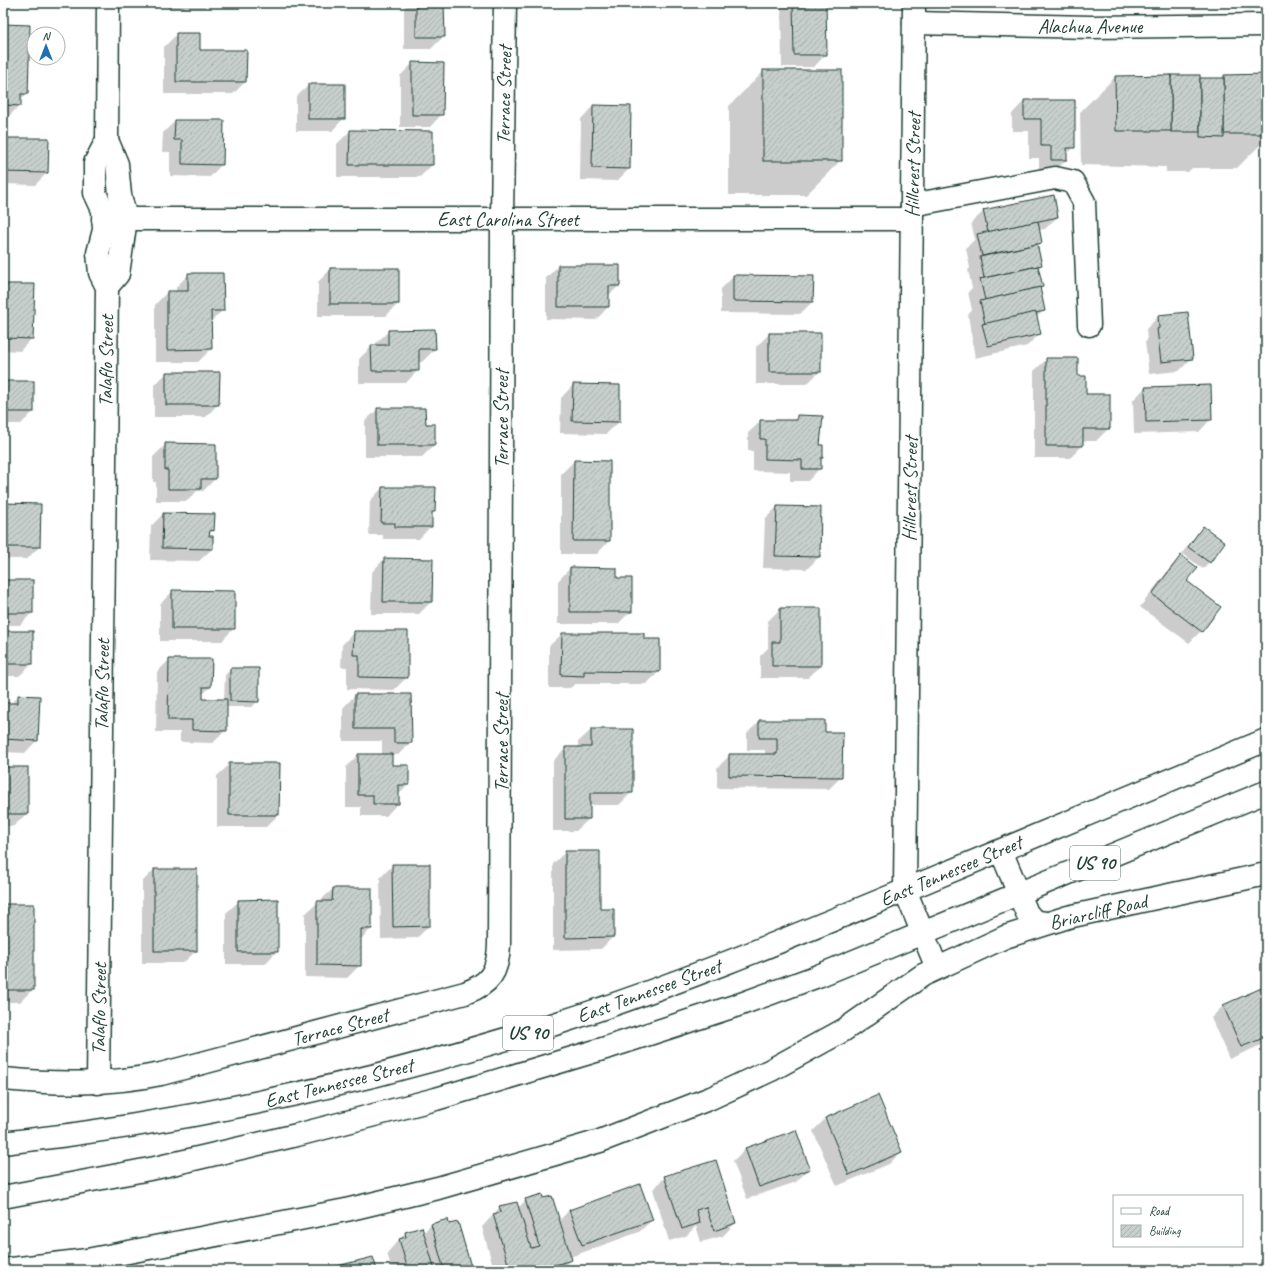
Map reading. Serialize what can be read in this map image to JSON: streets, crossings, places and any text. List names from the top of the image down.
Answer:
{
  "streets": {
    "street": [
      "Alachua Avenue",
      "Terrace Street",
      "Hillcrest Street",
      "East Carolina Street",
      "Talaflo Street",
      "US 90",
      "East Tennessee Street",
      "Briarcliff Road"
    ]
  },
  "crossings": [
    ["Alachua Avenue", "Hillcrest Street"],
    ["Terrace Street", "East Carolina Street"],
    ["Terrace Street", "Talaflo Street"],
    ["Hillcrest Street", "East Carolina Street"],
    ["Hillcrest Street", "East Tennessee Street"],
    ["Hillcrest Street", "Briarcliff Road"],
    ["East Carolina Street", "Talaflo Street"]
  ],
  "legend": ["Road", "Building"],
  "north": "top"
}
